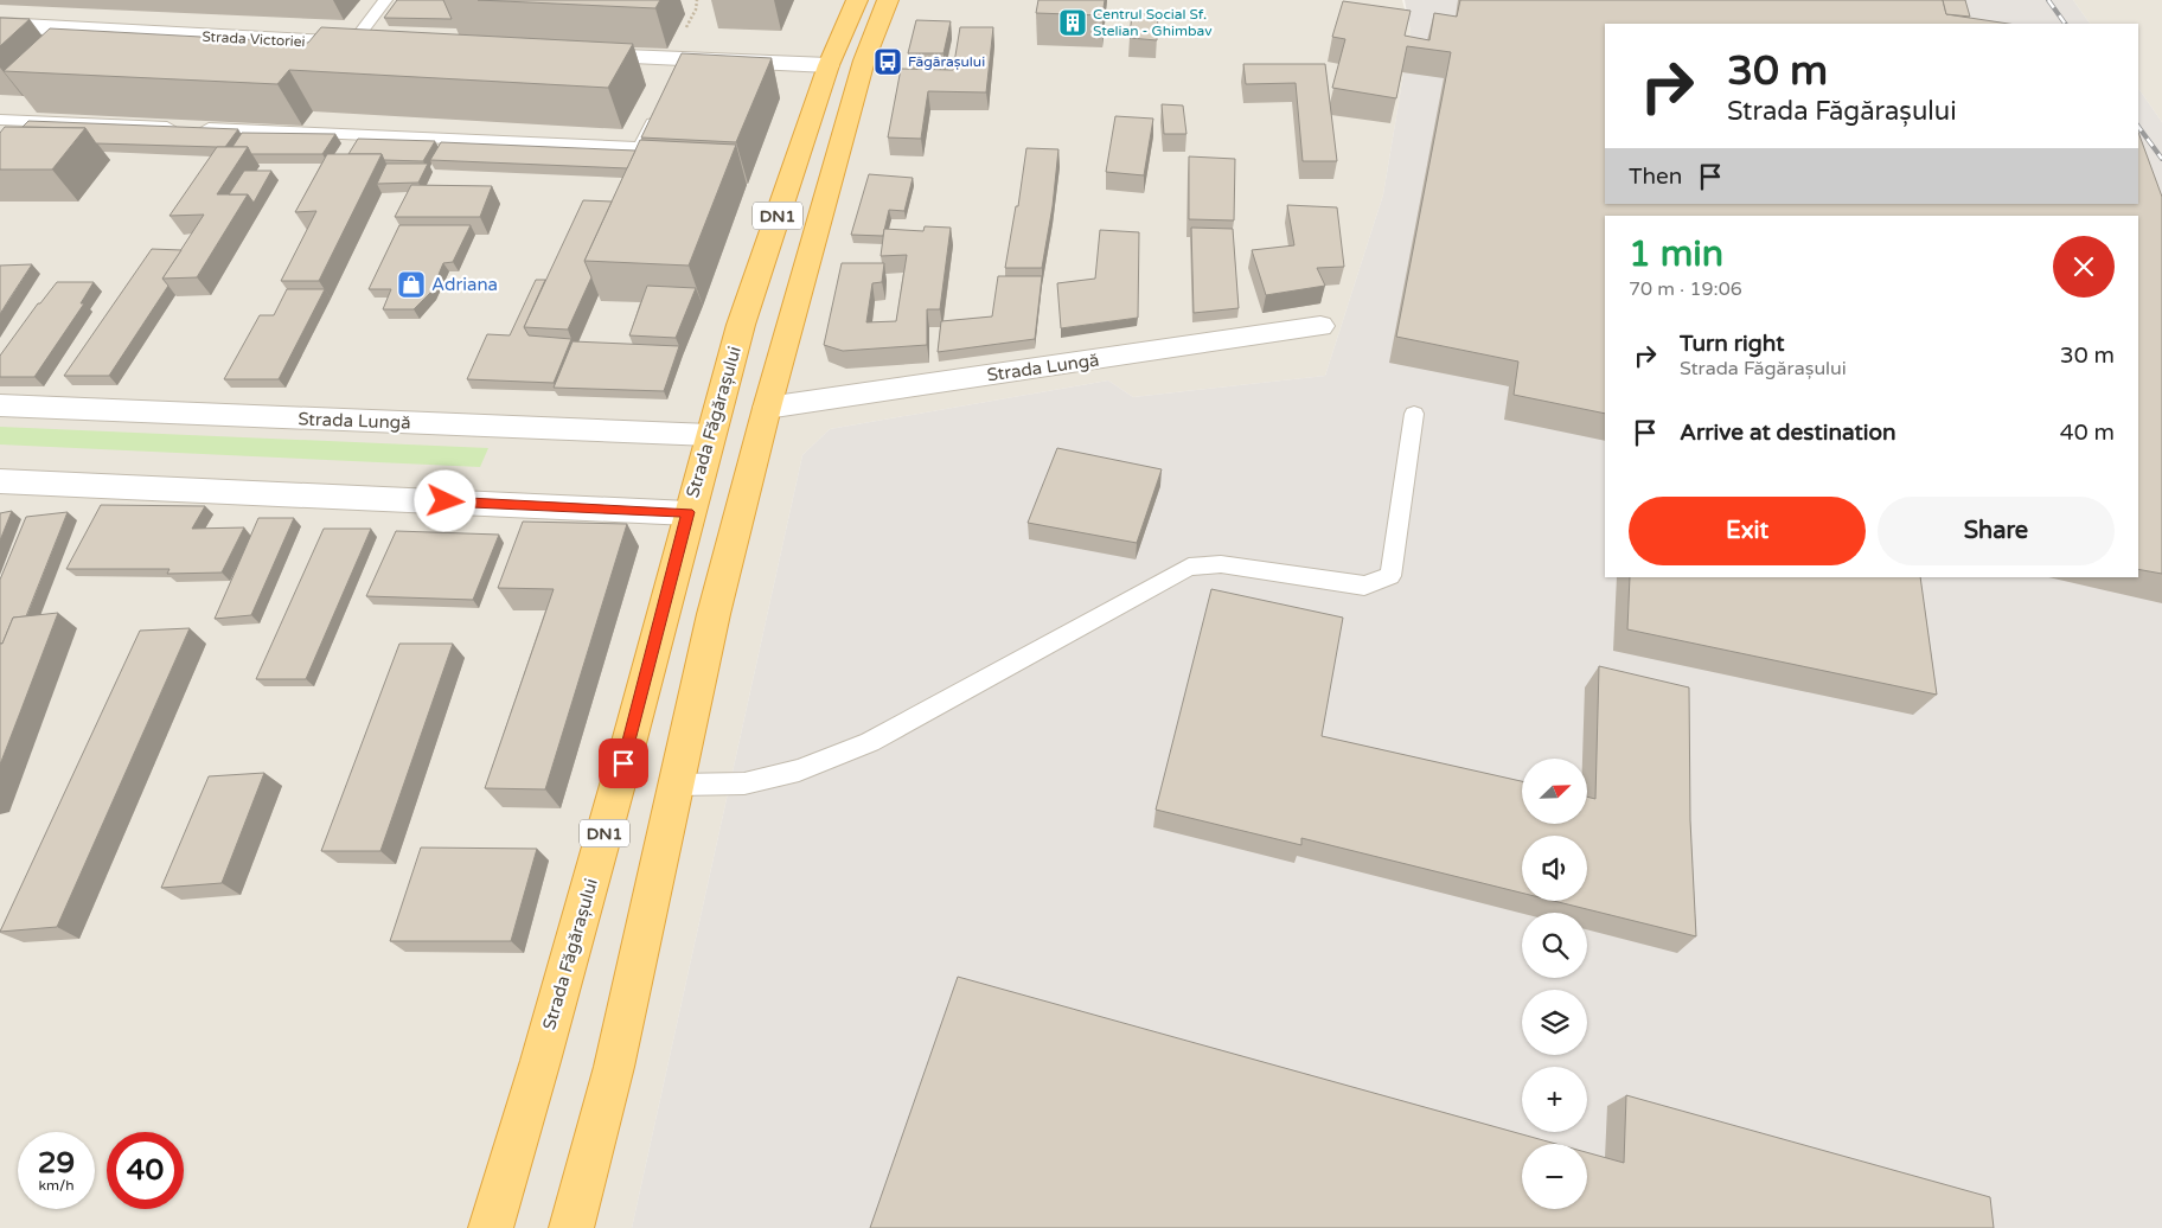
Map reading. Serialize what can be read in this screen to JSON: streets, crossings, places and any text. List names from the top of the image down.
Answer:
{
  "streets": {
    "highway": ["DN1", "Strada Făgărașului"],
    "street": ["Strada Victoriei", "Strada Lungă"]
  },
  "crossings": [
    ["DN1", "Strada Lungă"],
    ["Strada Lungă", "Strada Făgărașului"]
  ],
  "places": {
    "building": ["Centrul Social Sf. Stelian - Ghimbav"],
    "bus stop": ["Făgărașului"],
    "shop": ["Adriana"]
  },
  "north": "top right",
  "page": {
    "turn": ["30 m", "Strada Făgărașului"],
    "then": "Then",
    "heading": ["1 min", "70 m · 19:06"],
    "list": [
      {
        "name": "Turn right",
        "note": "Strada Făgărașului",
        "value": "30 m"
      },
      {
        "name": "Arrive at destination",
        "value": "40 m"
      }
    ],
    "buttons": ["Exit", "Share"],
    "map_buttons": ["+", "−"],
    "speed": "29 km/h",
    "limit": "40"
  }
}
